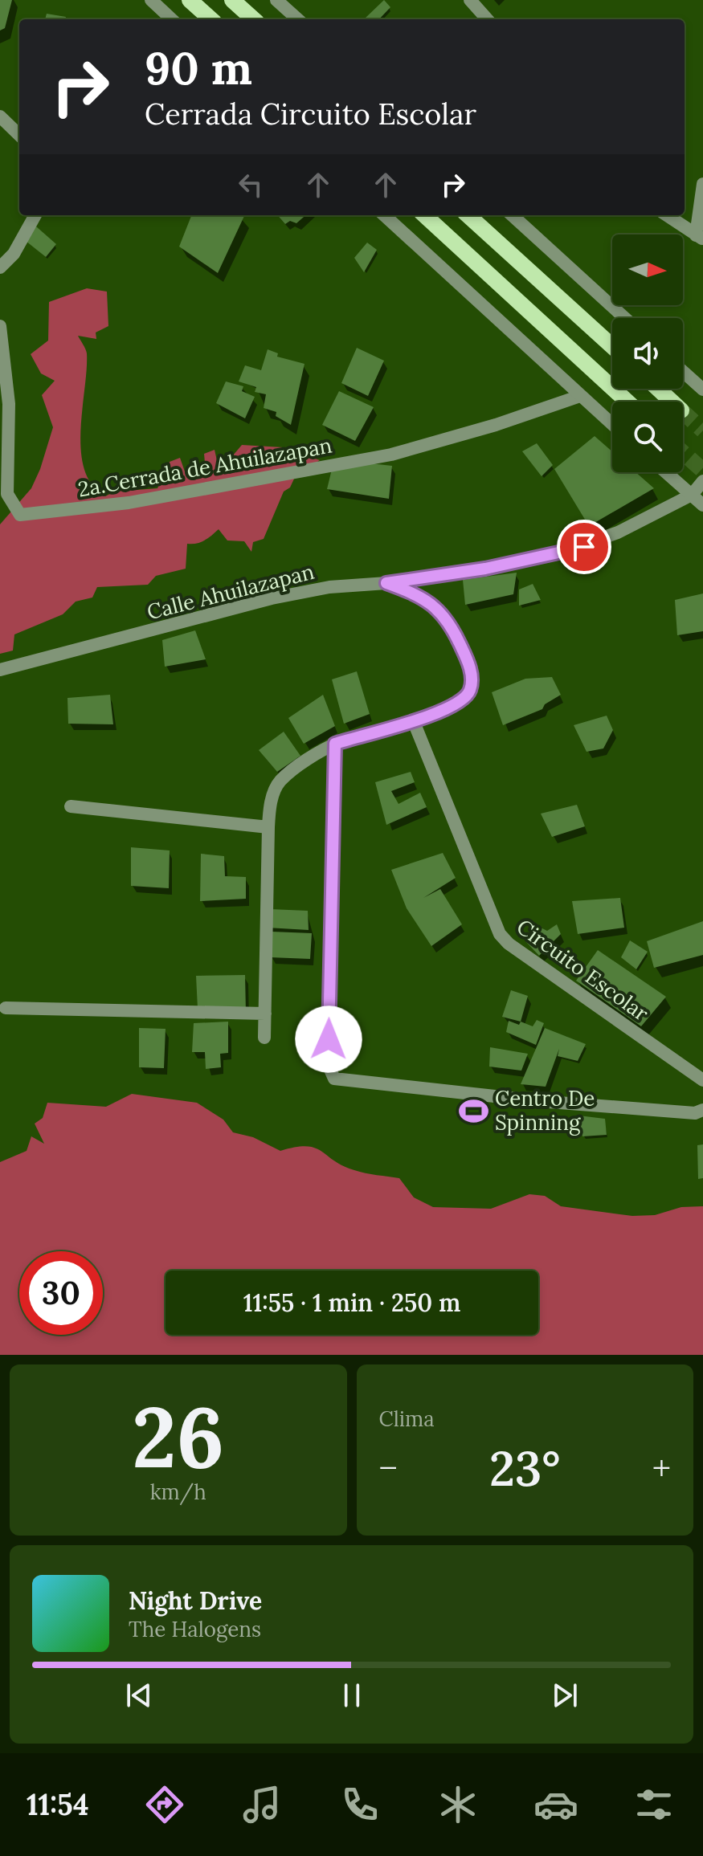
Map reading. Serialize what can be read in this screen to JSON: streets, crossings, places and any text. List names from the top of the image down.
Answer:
{
  "streets": {
    "street": ["2a.Cerrada de Ahuilazapan", "Calle Ahuilazapan", "Circuito Escolar"]
  },
  "places": {
    "sports": ["Centro De Spinning"]
  },
  "north": "right",
  "page": {
    "turn": ["90 m", "Cerrada Circuito Escolar"],
    "limit": "30",
    "trip": "11:55 · 1 min · 250 m",
    "tile": [
      ["26", "km/h"],
      "Clima"
    ],
    "heat": ["−", "23°", "+"],
    "song": ["Night Drive", "The Halogens"],
    "tabs": "11:54"
  }
}
